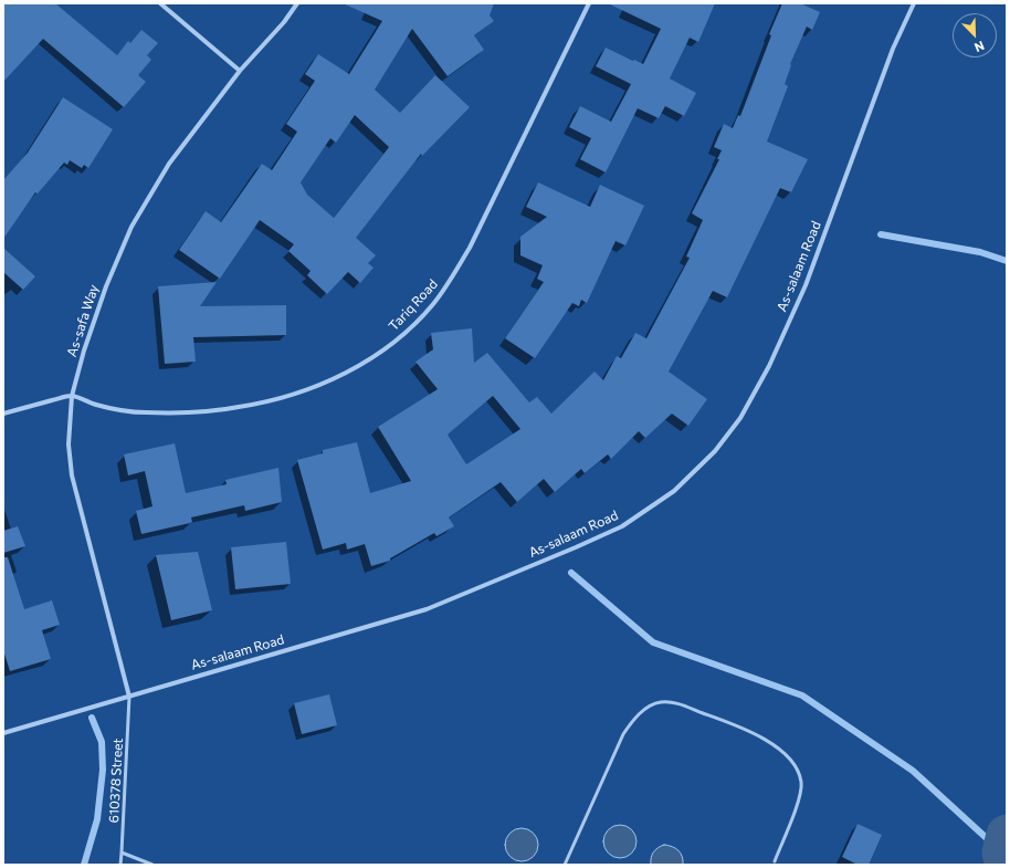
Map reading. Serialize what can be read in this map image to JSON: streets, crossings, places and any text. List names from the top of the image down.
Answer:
{
  "streets": {
    "street": ["As-salaam Road", "Tariq Road", "As-safa Way"],
    "lane": ["610378 Street"]
  },
  "crossings": [
    ["As-salaam Road", "As-safa Way"],
    ["As-salaam Road", "610378 Street"],
    ["Tariq Road", "As-safa Way"],
    ["As-safa Way", "610378 Street"]
  ],
  "north": "bottom right"
}
